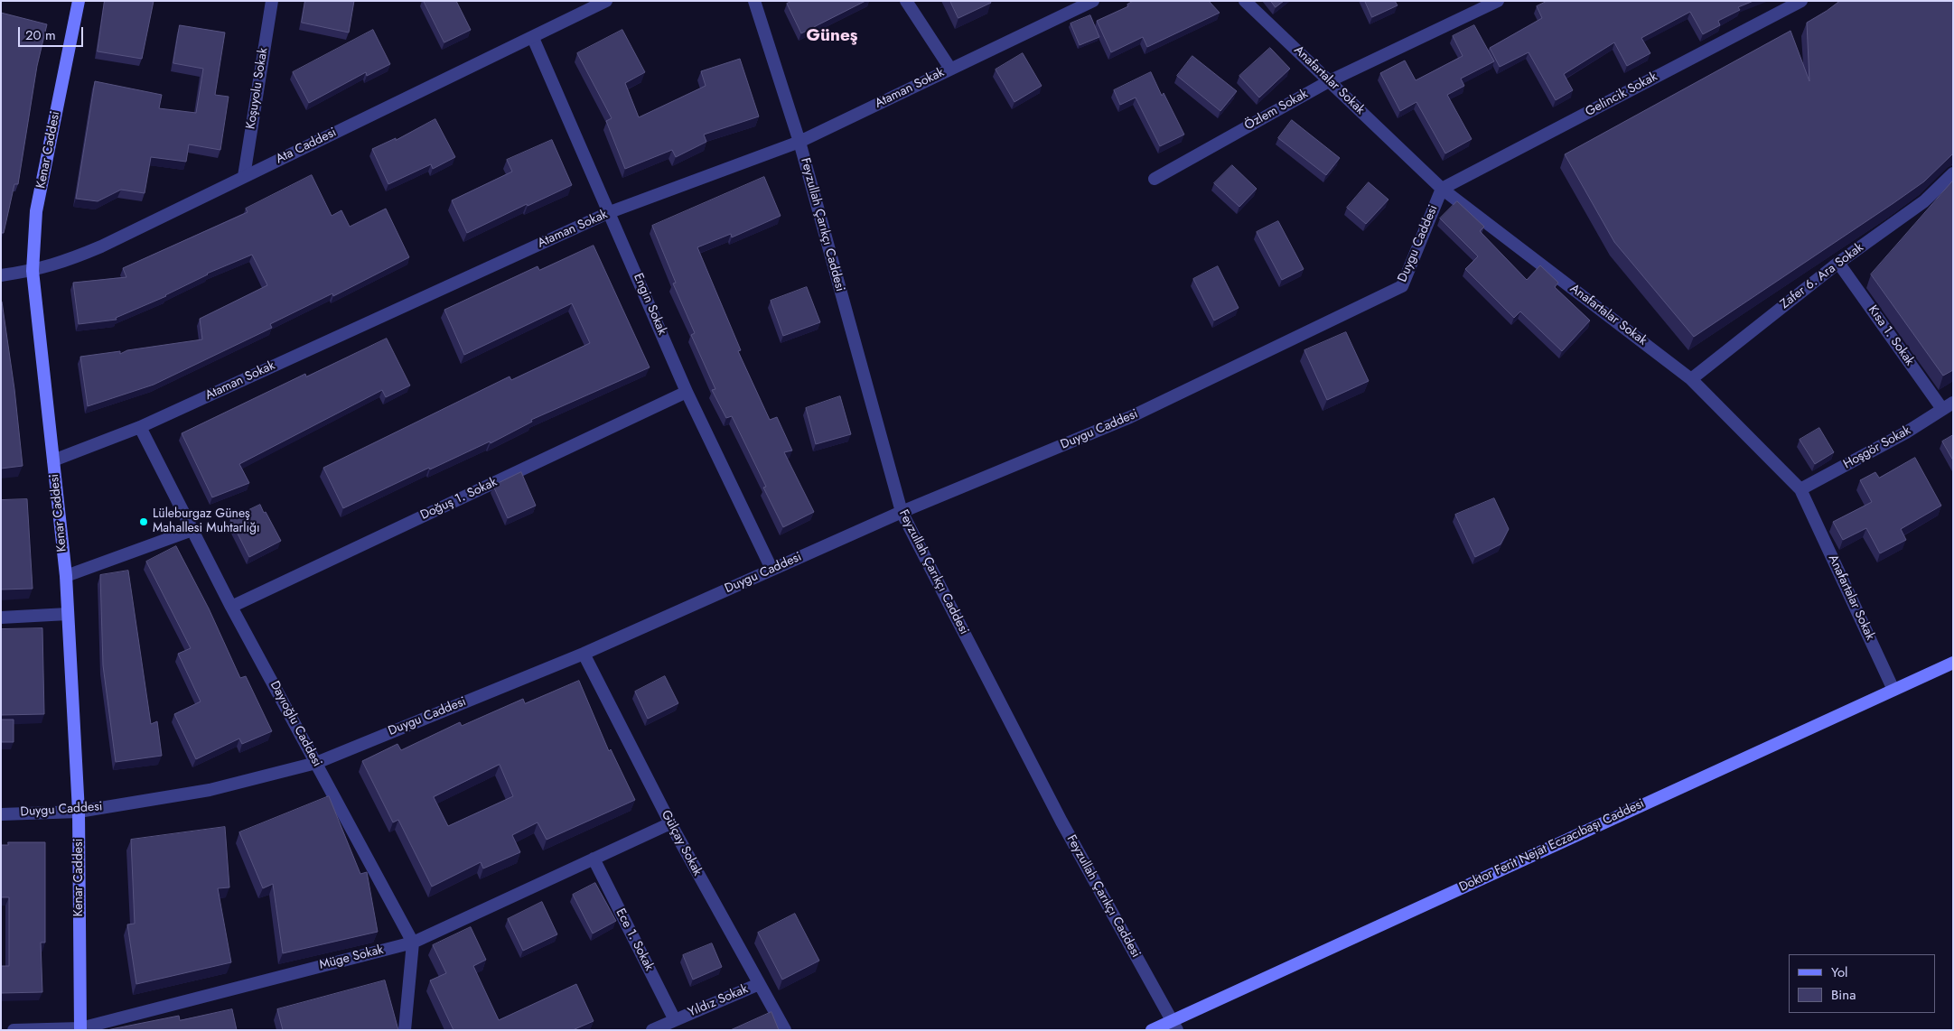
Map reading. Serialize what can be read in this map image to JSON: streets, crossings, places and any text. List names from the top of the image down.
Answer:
{
  "streets": {
    "main road": ["Kenar Caddesi", "Doktor Ferit Nejat Eczacıbaşı Caddesi"],
    "street": [
      "Anafartalar Sokak",
      "Koşuyolu Sokak",
      "Ataman Sokak",
      "Gelincik Sokak",
      "Özlem Sokak",
      "Ata Caddesi",
      "Feyzullah Çarıkçı Caddesi",
      "Duygu Caddesi",
      "Zafer 6. Ara Sokak",
      "Engin Sokak",
      "Kısa 1. Sokak",
      "Hoşgör Sokak",
      "Doğuş 1. Sokak",
      "Dayıoğlu Caddesi",
      "Gülçay Sokak",
      "Ece 1. Sokak",
      "Müge Sokak",
      "Yıldız Sokak"
    ]
  },
  "crossings": [
    ["Anafartalar Sokak", "Gelincik Sokak"],
    ["Anafartalar Sokak", "Özlem Sokak"],
    ["Anafartalar Sokak", "Duygu Caddesi"],
    ["Anafartalar Sokak", "Zafer 6. Ara Sokak"],
    ["Anafartalar Sokak", "Hoşgör Sokak"],
    ["Anafartalar Sokak", "Doktor Ferit Nejat Eczacıbaşı Caddesi"],
    ["Koşuyolu Sokak", "Ata Caddesi"],
    ["Ataman Sokak", "Kenar Caddesi"],
    ["Ataman Sokak", "Feyzullah Çarıkçı Caddesi"],
    ["Ataman Sokak", "Engin Sokak"],
    ["Ataman Sokak", "Dayıoğlu Caddesi"],
    ["Gelincik Sokak", "Duygu Caddesi"],
    ["Ata Caddesi", "Kenar Caddesi"],
    ["Ata Caddesi", "Engin Sokak"],
    ["Kenar Caddesi", "Duygu Caddesi"],
    ["Kenar Caddesi", "Müge Sokak"],
    ["Feyzullah Çarıkçı Caddesi", "Duygu Caddesi"],
    ["Feyzullah Çarıkçı Caddesi", "Doktor Ferit Nejat Eczacıbaşı Caddesi"],
    ["Duygu Caddesi", "Engin Sokak"],
    ["Duygu Caddesi", "Dayıoğlu Caddesi"],
    ["Duygu Caddesi", "Gülçay Sokak"],
    ["Zafer 6. Ara Sokak", "Kısa 1. Sokak"],
    ["Engin Sokak", "Doğuş 1. Sokak"],
    ["Kısa 1. Sokak", "Hoşgör Sokak"],
    ["Doğuş 1. Sokak", "Dayıoğlu Caddesi"],
    ["Dayıoğlu Caddesi", "Müge Sokak"],
    ["Gülçay Sokak", "Müge Sokak"],
    ["Gülçay Sokak", "Yıldız Sokak"],
    ["Ece 1. Sokak", "Müge Sokak"],
    ["Ece 1. Sokak", "Yıldız Sokak"]
  ],
  "districts": ["Güneş"],
  "places": ["Lüleburgaz Güneş Mahallesi Muhtarlığı"],
  "legend": ["Yol", "Bina"],
  "scale_bar": "20 m"
}
